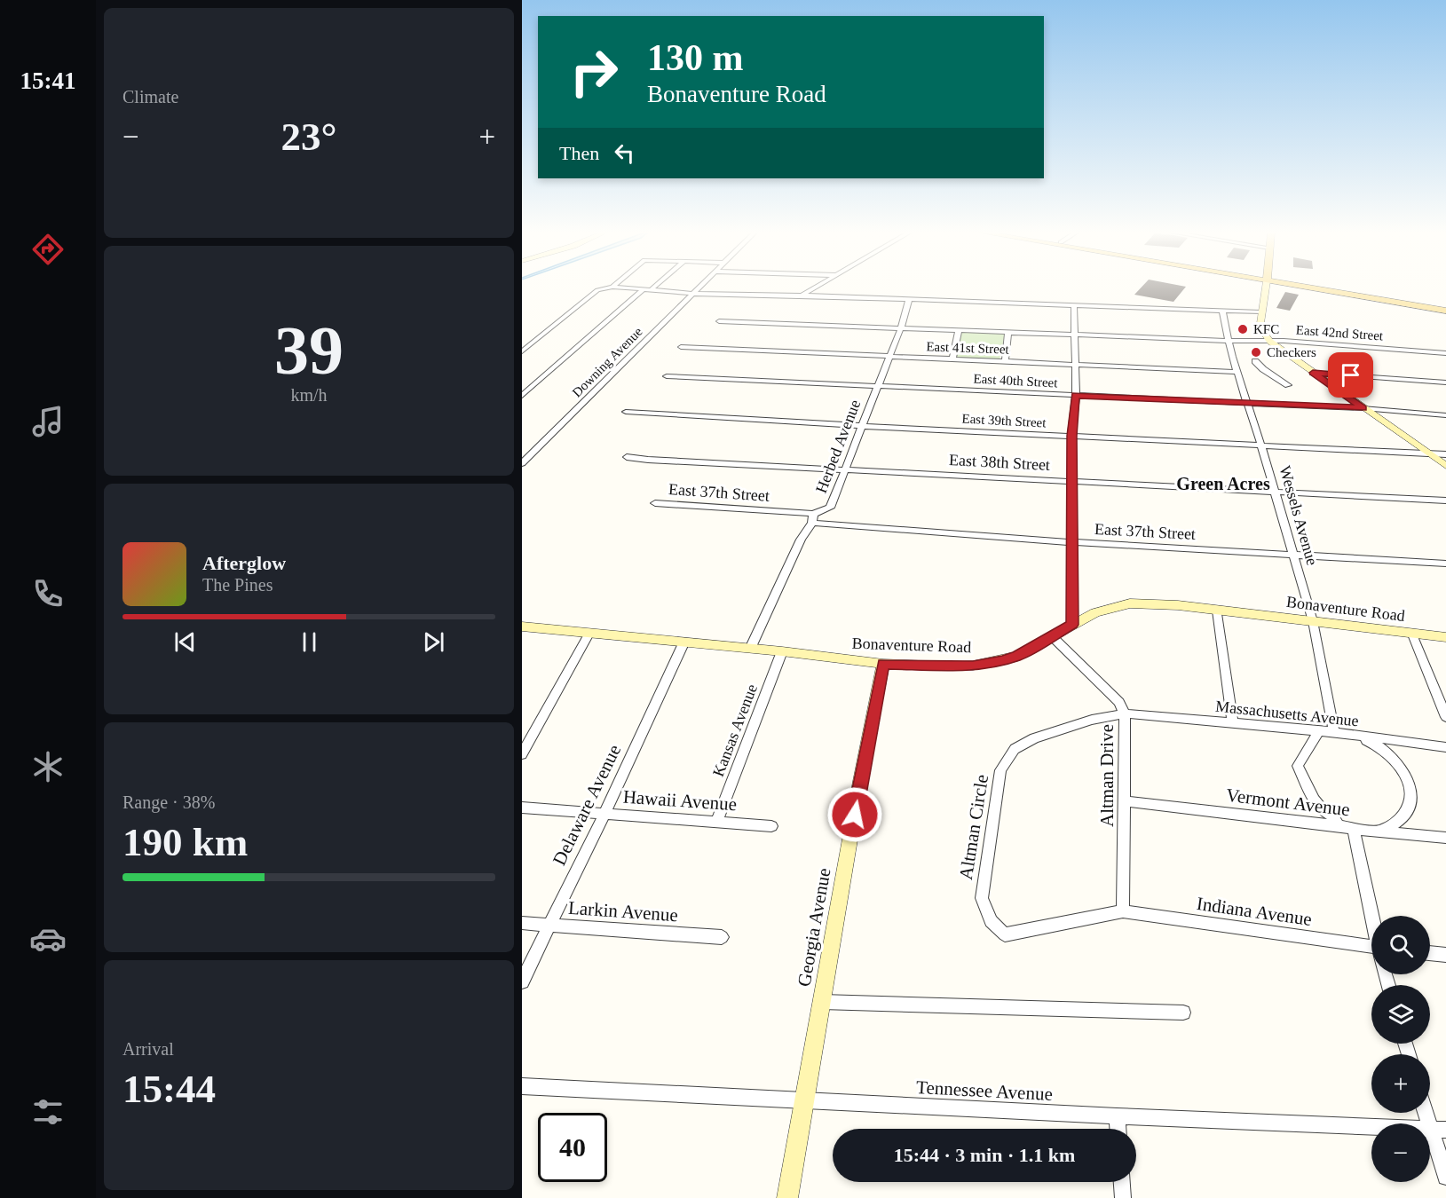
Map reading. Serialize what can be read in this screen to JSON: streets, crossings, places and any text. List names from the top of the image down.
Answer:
{
  "streets": {
    "street": [
      "East 42nd Street",
      "East 41st Street",
      "Downing Avenue",
      "East 40th Street",
      "East 39th Street",
      "Herbed Avenue",
      "East 38th Street",
      "East 37th Street",
      "Wessels Avenue",
      "Bonaventure Road",
      "Massachusetts Avenue",
      "Kansas Avenue",
      "Altman Drive",
      "Hawaii Avenue",
      "Vermont Avenue",
      "Delaware Avenue",
      "Altman Circle",
      "Larkin Avenue",
      "Indiana Avenue",
      "Georgia Avenue",
      "Tennessee Avenue"
    ]
  },
  "crossings": [
    ["East 42nd Street", "Herbed Avenue"],
    ["East 42nd Street", "Wessels Avenue"],
    ["East 41st Street", "Herbed Avenue"],
    ["East 41st Street", "Wessels Avenue"],
    ["East 40th Street", "Herbed Avenue"],
    ["East 40th Street", "Wessels Avenue"],
    ["East 39th Street", "Herbed Avenue"],
    ["East 39th Street", "Wessels Avenue"],
    ["Herbed Avenue", "East 38th Street"],
    ["Herbed Avenue", "East 37th Street"],
    ["Herbed Avenue", "Bonaventure Road"],
    ["East 38th Street", "Wessels Avenue"],
    ["East 37th Street", "Wessels Avenue"],
    ["Wessels Avenue", "Bonaventure Road"],
    ["Wessels Avenue", "Massachusetts Avenue"],
    ["Wessels Avenue", "Vermont Avenue"],
    ["Bonaventure Road", "Kansas Avenue"],
    ["Bonaventure Road", "Altman Drive"],
    ["Bonaventure Road", "Delaware Avenue"],
    ["Bonaventure Road", "Georgia Avenue"],
    ["Massachusetts Avenue", "Altman Drive"],
    ["Massachusetts Avenue", "Vermont Avenue"],
    ["Massachusetts Avenue", "Altman Circle"],
    ["Kansas Avenue", "Hawaii Avenue"],
    ["Altman Drive", "Vermont Avenue"],
    ["Altman Drive", "Altman Circle"],
    ["Altman Drive", "Indiana Avenue"],
    ["Hawaii Avenue", "Delaware Avenue"],
    ["Delaware Avenue", "Larkin Avenue"],
    ["Altman Circle", "Indiana Avenue"],
    ["Georgia Avenue", "Tennessee Avenue"]
  ],
  "districts": ["Green Acres"],
  "places": ["KFC", "Checkers"],
  "page": {
    "tabs": "15:41",
    "tile": [
      "Climate",
      ["39", "km/h"],
      ["Range · 38%", "190 km"],
      ["Arrival", "15:44"]
    ],
    "turn": ["130 m", "Bonaventure Road"],
    "heat": ["−", "23°", "+"],
    "then": "Then",
    "song": ["Afterglow", "The Pines"],
    "map_buttons": ["+", "−"],
    "limit": "40",
    "trip": "15:44 · 3 min · 1.1 km"
  }
}
